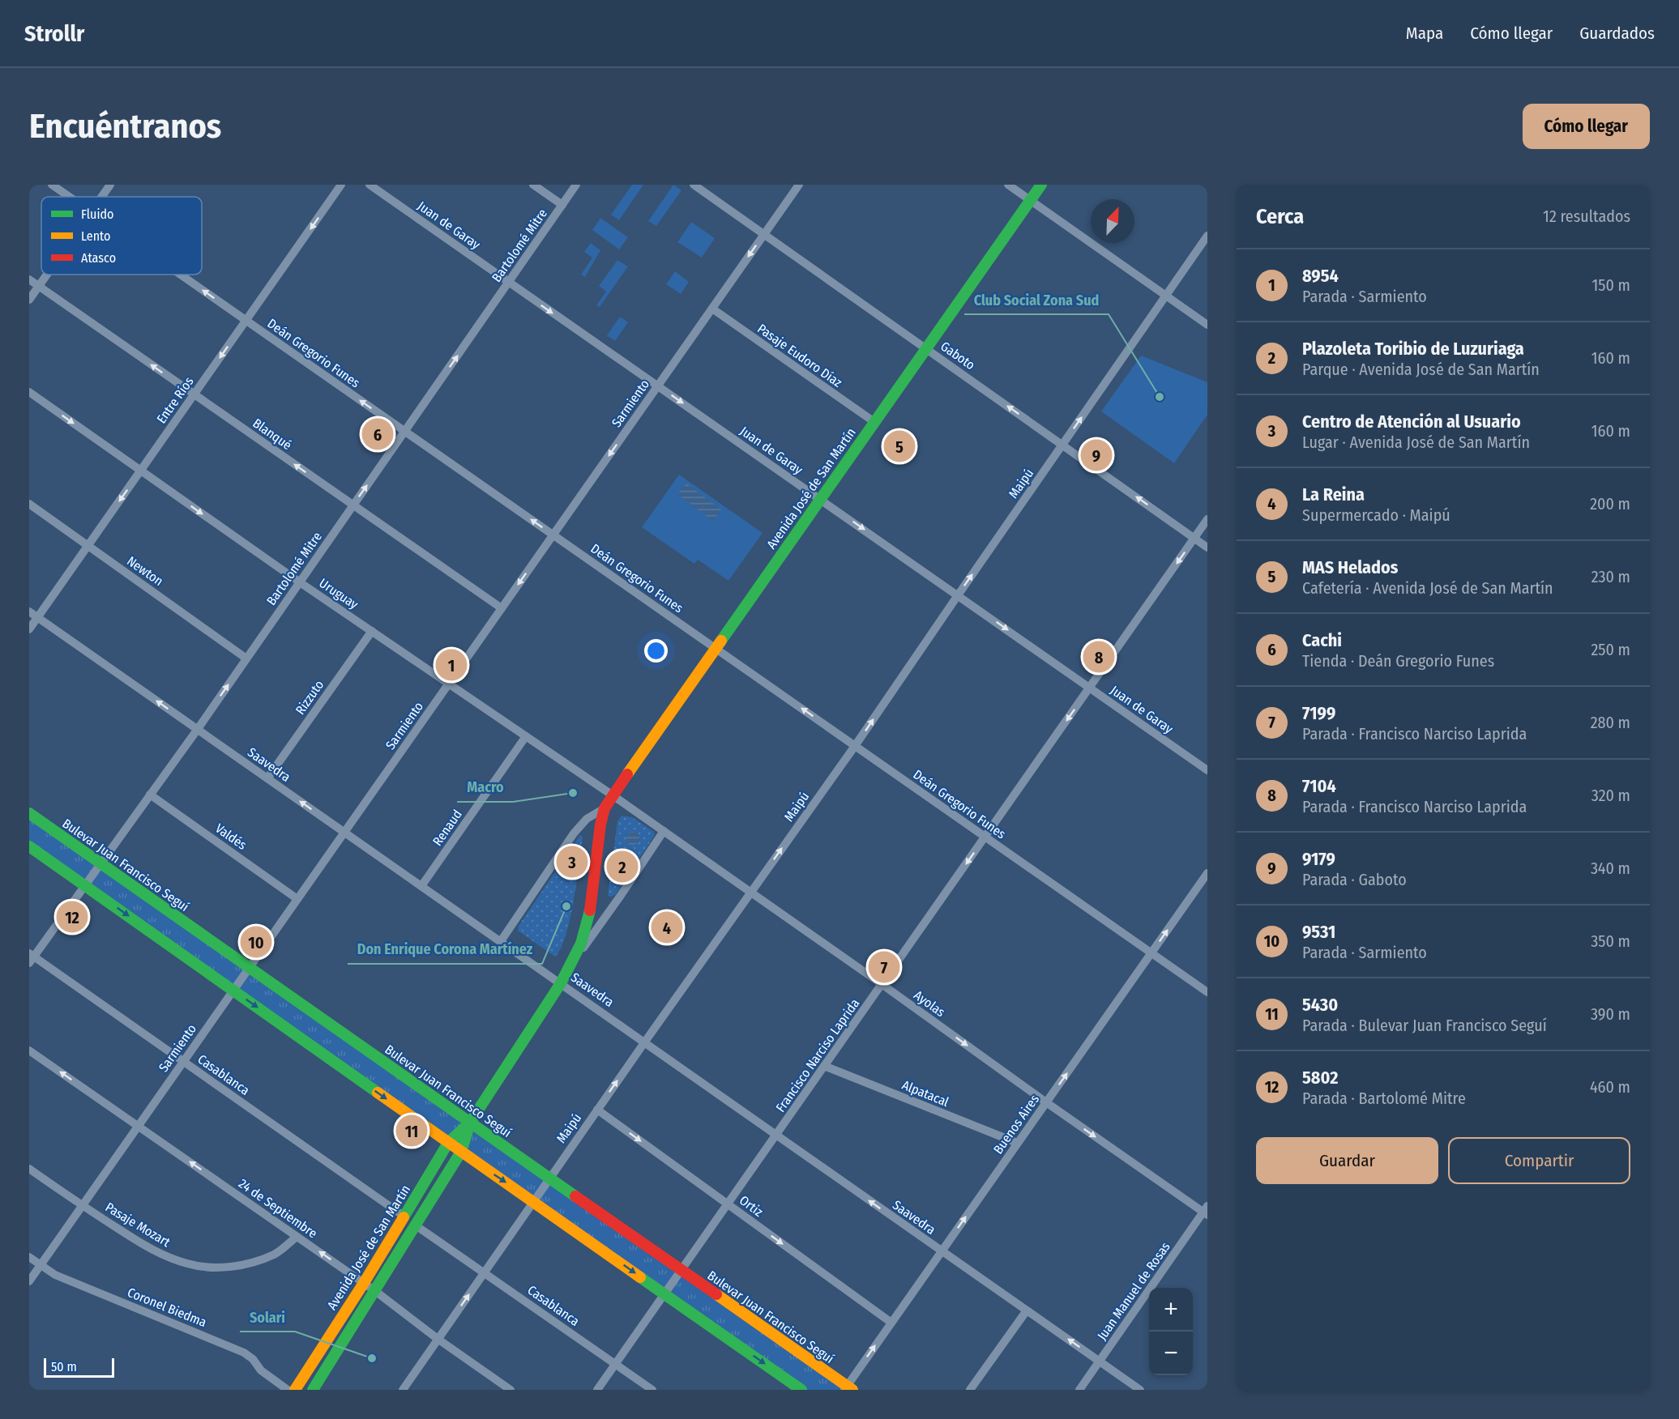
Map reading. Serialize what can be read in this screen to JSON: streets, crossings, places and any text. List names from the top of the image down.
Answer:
{
  "streets": {
    "main road": ["Avenida José de San Martín", "Bulevar Juan Francisco Seguí"],
    "street": [
      "Juan de Garay",
      "Bartolomé Mitre",
      "Deán Gregorio Funes",
      "Pasaje Eudoro Díaz",
      "Gaboto",
      "Entre Ríos",
      "Sarmiento",
      "Blanqué",
      "Maipú",
      "Newton",
      "Uruguay",
      "Rizzuto",
      "Saavedra",
      "Renaud",
      "Valdés",
      "Ayolas",
      "Francisco Narciso Laprida",
      "Casablanca",
      "Alpatacal",
      "Buenos Aires",
      "Ortiz",
      "24 de Septiembre",
      "Pasaje Mozart",
      "Juan Manuel de Rosas",
      "Coronel Biedma"
    ]
  },
  "crossings": [
    ["Juan de Garay", "Bartolomé Mitre"],
    ["Juan de Garay", "Sarmiento"],
    ["Juan de Garay", "Maipú"],
    ["Juan de Garay", "Avenida José de San Martín"],
    ["Juan de Garay", "Francisco Narciso Laprida"],
    ["Bartolomé Mitre", "Deán Gregorio Funes"],
    ["Bartolomé Mitre", "Blanqué"],
    ["Bartolomé Mitre", "Newton"],
    ["Bartolomé Mitre", "Uruguay"],
    ["Bartolomé Mitre", "Saavedra"],
    ["Bartolomé Mitre", "Valdés"],
    ["Bartolomé Mitre", "Bulevar Juan Francisco Seguí"],
    ["Bartolomé Mitre", "Casablanca"],
    ["Deán Gregorio Funes", "Entre Ríos"],
    ["Deán Gregorio Funes", "Sarmiento"],
    ["Deán Gregorio Funes", "Maipú"],
    ["Deán Gregorio Funes", "Avenida José de San Martín"],
    ["Deán Gregorio Funes", "Francisco Narciso Laprida"],
    ["Deán Gregorio Funes", "Buenos Aires"],
    ["Pasaje Eudoro Díaz", "Sarmiento"],
    ["Pasaje Eudoro Díaz", "Avenida José de San Martín"],
    ["Gaboto", "Sarmiento"],
    ["Gaboto", "Maipú"],
    ["Gaboto", "Avenida José de San Martín"],
    ["Gaboto", "Francisco Narciso Laprida"],
    ["Entre Ríos", "Blanqué"],
    ["Entre Ríos", "Newton"],
    ["Entre Ríos", "Uruguay"],
    ["Entre Ríos", "Saavedra"],
    ["Sarmiento", "Blanqué"],
    ["Sarmiento", "Uruguay"],
    ["Sarmiento", "Saavedra"],
    ["Sarmiento", "Valdés"],
    ["Sarmiento", "Bulevar Juan Francisco Seguí"],
    ["Sarmiento", "Casablanca"],
    ["Sarmiento", "24 de Septiembre"],
    ["Sarmiento", "Pasaje Mozart"],
    ["Sarmiento", "Coronel Biedma"],
    ["Maipú", "Saavedra"],
    ["Maipú", "Bulevar Juan Francisco Seguí"],
    ["Maipú", "Ayolas"],
    ["Maipú", "Casablanca"],
    ["Maipú", "Ortiz"],
    ["Maipú", "24 de Septiembre"],
    ["Avenida José de San Martín", "Uruguay"],
    ["Avenida José de San Martín", "Saavedra"],
    ["Avenida José de San Martín", "Bulevar Juan Francisco Seguí"],
    ["Avenida José de San Martín", "Ayolas"],
    ["Avenida José de San Martín", "Casablanca"],
    ["Avenida José de San Martín", "24 de Septiembre"],
    ["Uruguay", "Rizzuto"],
    ["Uruguay", "Renaud"],
    ["Uruguay", "Ayolas"],
    ["Rizzuto", "Saavedra"],
    ["Saavedra", "Renaud"],
    ["Saavedra", "Francisco Narciso Laprida"],
    ["Saavedra", "Buenos Aires"],
    ["Saavedra", "Juan Manuel de Rosas"],
    ["Bulevar Juan Francisco Seguí", "Francisco Narciso Laprida"],
    ["Bulevar Juan Francisco Seguí", "Buenos Aires"],
    ["Ayolas", "Francisco Narciso Laprida"],
    ["Ayolas", "Buenos Aires"],
    ["Ayolas", "Juan Manuel de Rosas"],
    ["Francisco Narciso Laprida", "Casablanca"],
    ["Francisco Narciso Laprida", "Alpatacal"],
    ["Francisco Narciso Laprida", "Ortiz"],
    ["Alpatacal", "Buenos Aires"],
    ["Buenos Aires", "Ortiz"],
    ["24 de Septiembre", "Pasaje Mozart"]
  ],
  "one_way": [
    "Juan de Garay",
    "Bartolomé Mitre",
    "Deán Gregorio Funes",
    "Gaboto",
    "Entre Ríos",
    "Blanqué",
    "Maipú",
    "Uruguay",
    "Saavedra",
    "Ayolas",
    "Francisco Narciso Laprida",
    "Buenos Aires",
    "Ortiz",
    "24 de Septiembre"
  ],
  "places": [
    "Club Social Zona Sud",
    "Macro",
    "Don Enrique Corona Martínez",
    "Solari"
  ],
  "legend": ["Fluido", "Lento", "Atasco"],
  "scale_bar": "50 m",
  "north": "top right",
  "page": {
    "header": "Strollr",
    "nav": ["Mapa", "Cómo llegar", "Guardados"],
    "buttons": [
      "Cómo llegar",
      ["Guardar", "Compartir"]
    ],
    "title": "Encuéntranos",
    "heading": ["Cerca", "12 resultados"],
    "list": [
      {
        "mark": "1",
        "name": "8954",
        "note": "Parada · Sarmiento",
        "value": "150 m"
      },
      {
        "mark": "2",
        "name": "Plazoleta Toribio de Luzuriaga",
        "note": "Parque · Avenida José de San Martín",
        "value": "160 m"
      },
      {
        "mark": "3",
        "name": "Centro de Atención al Usuario",
        "note": "Lugar · Avenida José de San Martín",
        "value": "160 m"
      },
      {
        "mark": "4",
        "name": "La Reina",
        "note": "Supermercado · Maipú",
        "value": "200 m"
      },
      {
        "mark": "5",
        "name": "MAS Helados",
        "note": "Cafetería · Avenida José de San Martín",
        "value": "230 m"
      },
      {
        "mark": "6",
        "name": "Cachi",
        "note": "Tienda · Deán Gregorio Funes",
        "value": "250 m"
      },
      {
        "mark": "7",
        "name": "7199",
        "note": "Parada · Francisco Narciso Laprida",
        "value": "280 m"
      },
      {
        "mark": "8",
        "name": "7104",
        "note": "Parada · Francisco Narciso Laprida",
        "value": "320 m"
      },
      {
        "mark": "9",
        "name": "9179",
        "note": "Parada · Gaboto",
        "value": "340 m"
      },
      {
        "mark": "10",
        "name": "9531",
        "note": "Parada · Sarmiento",
        "value": "350 m"
      },
      {
        "mark": "11",
        "name": "5430",
        "note": "Parada · Bulevar Juan Francisco Seguí",
        "value": "390 m"
      },
      {
        "mark": "12",
        "name": "5802",
        "note": "Parada · Bartolomé Mitre",
        "value": "460 m"
      }
    ],
    "pins": [
      "6",
      "5",
      "9",
      "8",
      "1",
      "3",
      "2",
      "12",
      "4",
      "10",
      "7",
      "11"
    ],
    "map_buttons": ["+", "−"],
    "scale": "50 m"
  }
}
